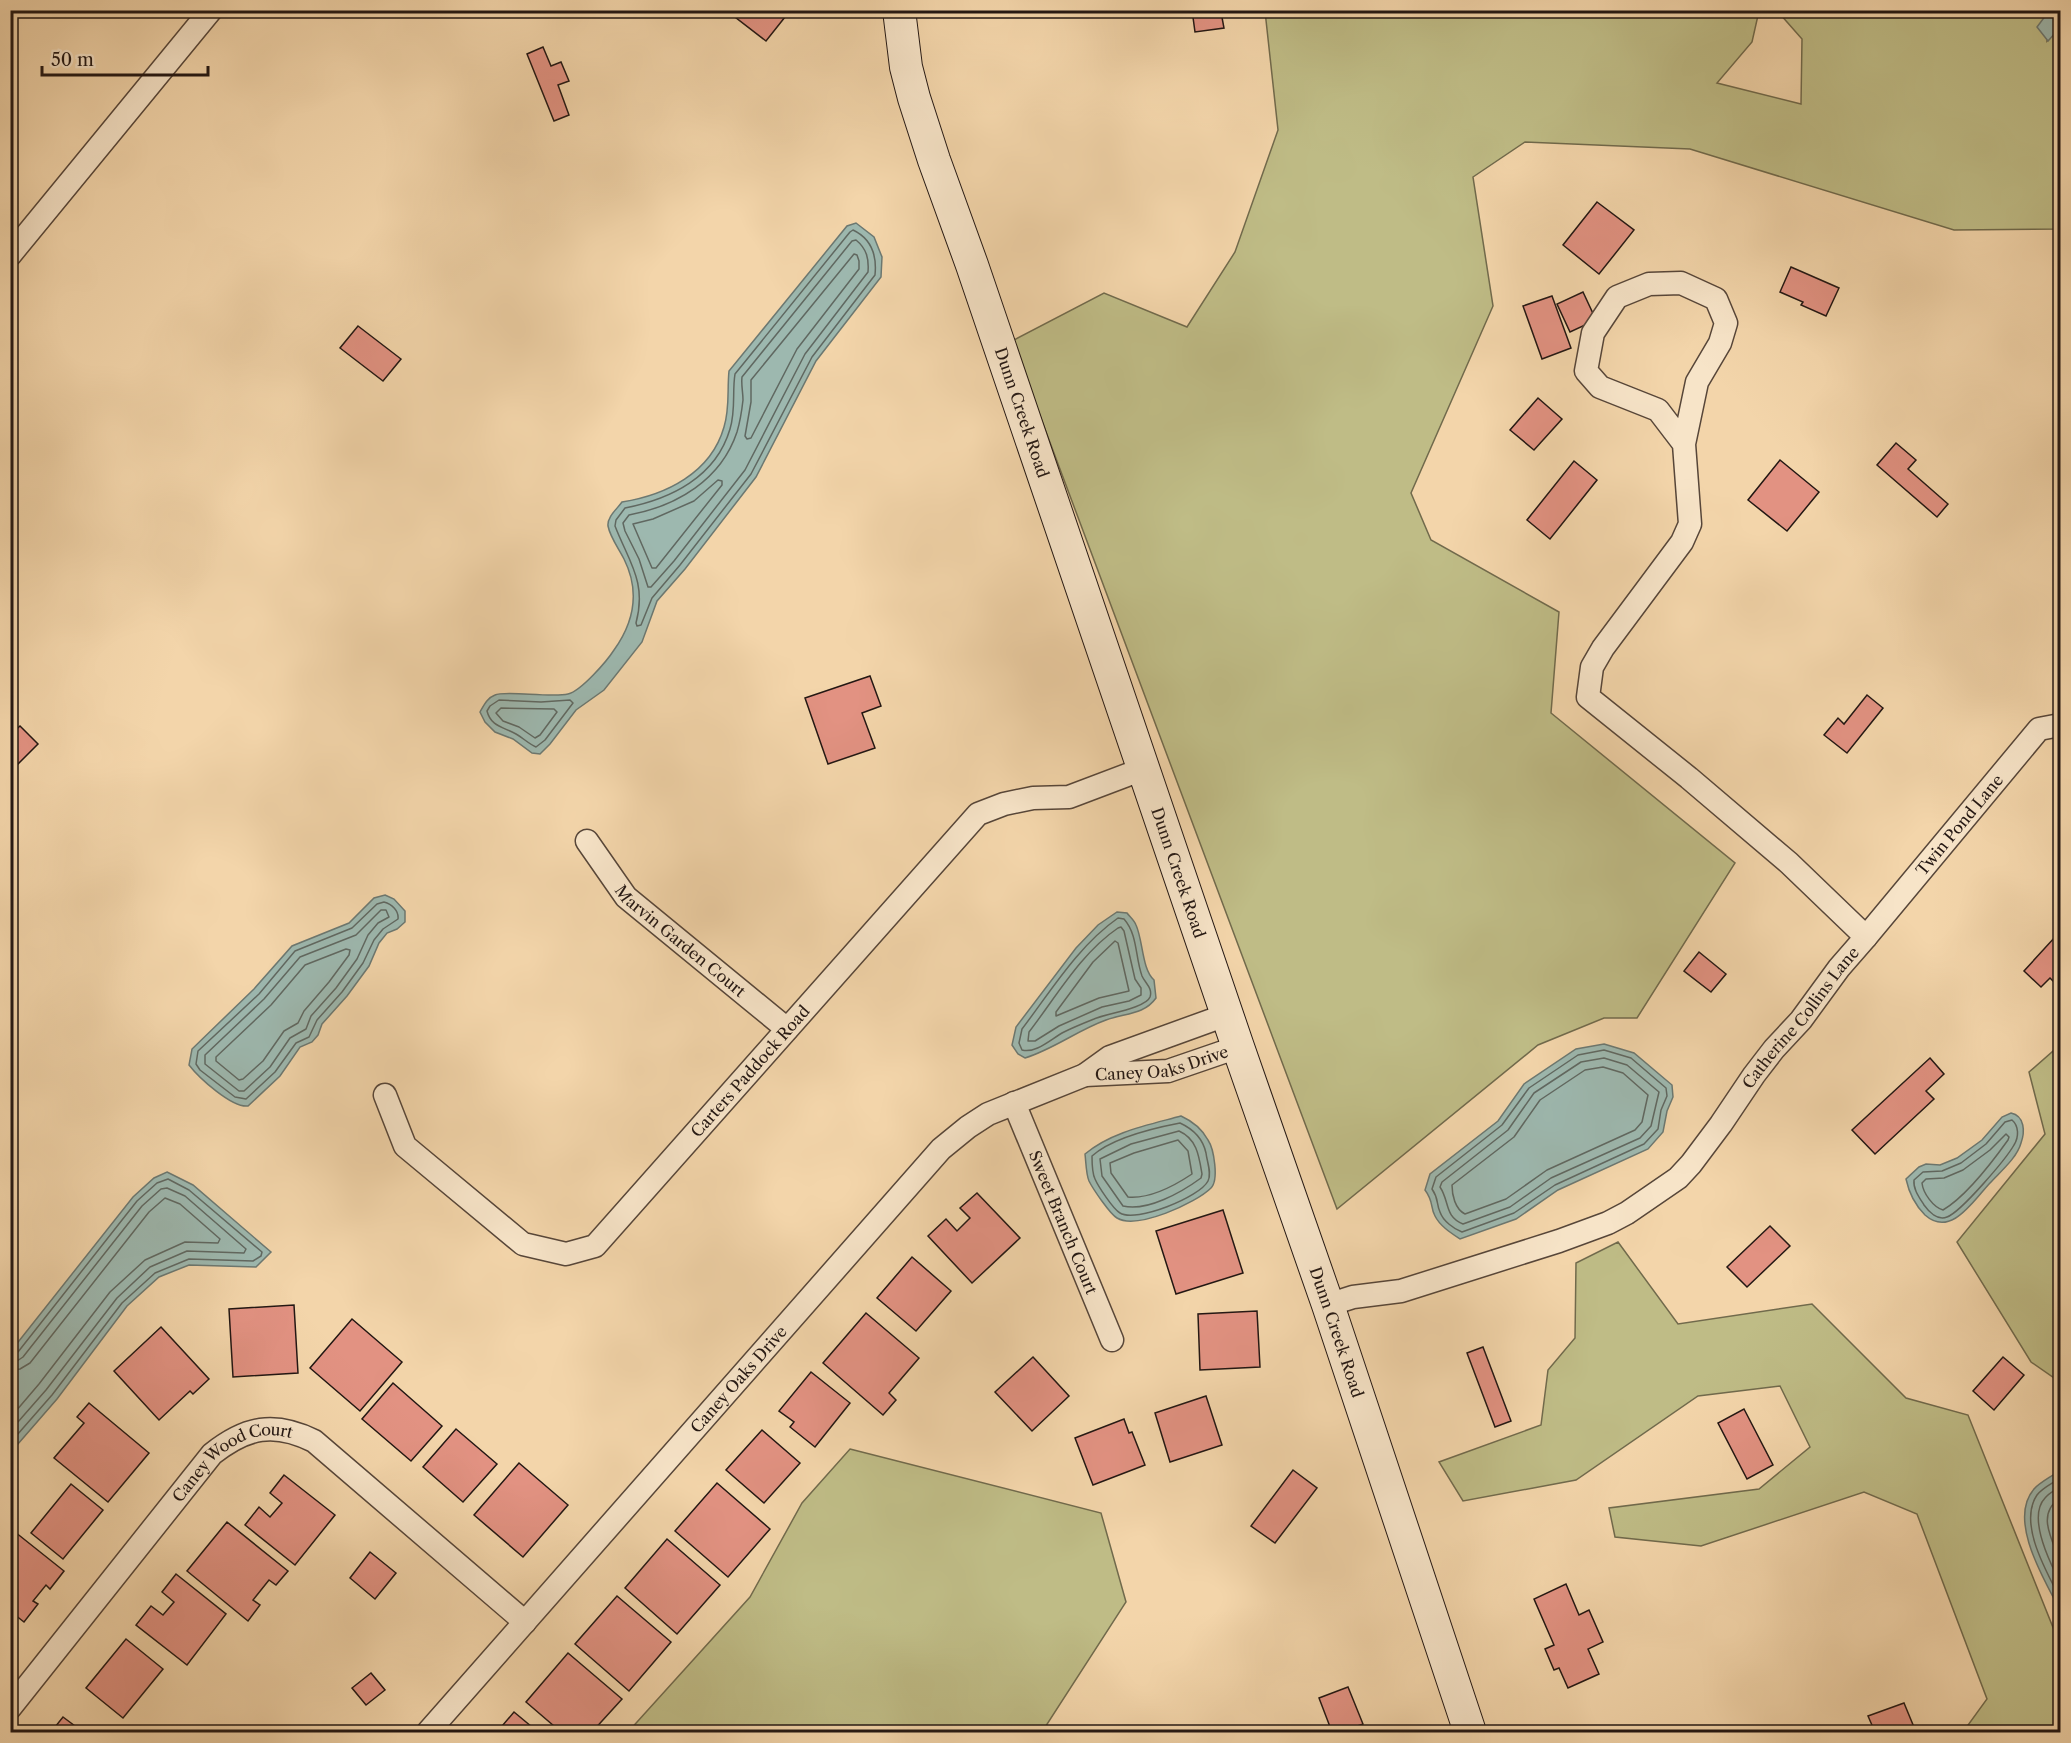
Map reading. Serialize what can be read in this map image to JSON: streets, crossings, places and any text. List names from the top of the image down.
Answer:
{
  "streets": {
    "street": [
      "Dunn Creek Road",
      "Twin Pond Lane",
      "Marvin Garden Court",
      "Catherine Collins Lane",
      "Caney Oaks Drive",
      "Carters Paddock Road",
      "Sweet Branch Court",
      "Caney Wood Court"
    ]
  },
  "crossings": [
    ["Dunn Creek Road", "Catherine Collins Lane"],
    ["Dunn Creek Road", "Caney Oaks Drive"],
    ["Dunn Creek Road", "Carters Paddock Road"],
    ["Twin Pond Lane", "Catherine Collins Lane"],
    ["Marvin Garden Court", "Carters Paddock Road"],
    ["Caney Oaks Drive", "Sweet Branch Court"],
    ["Caney Oaks Drive", "Caney Wood Court"]
  ],
  "scale_bar": "50 m"
}
